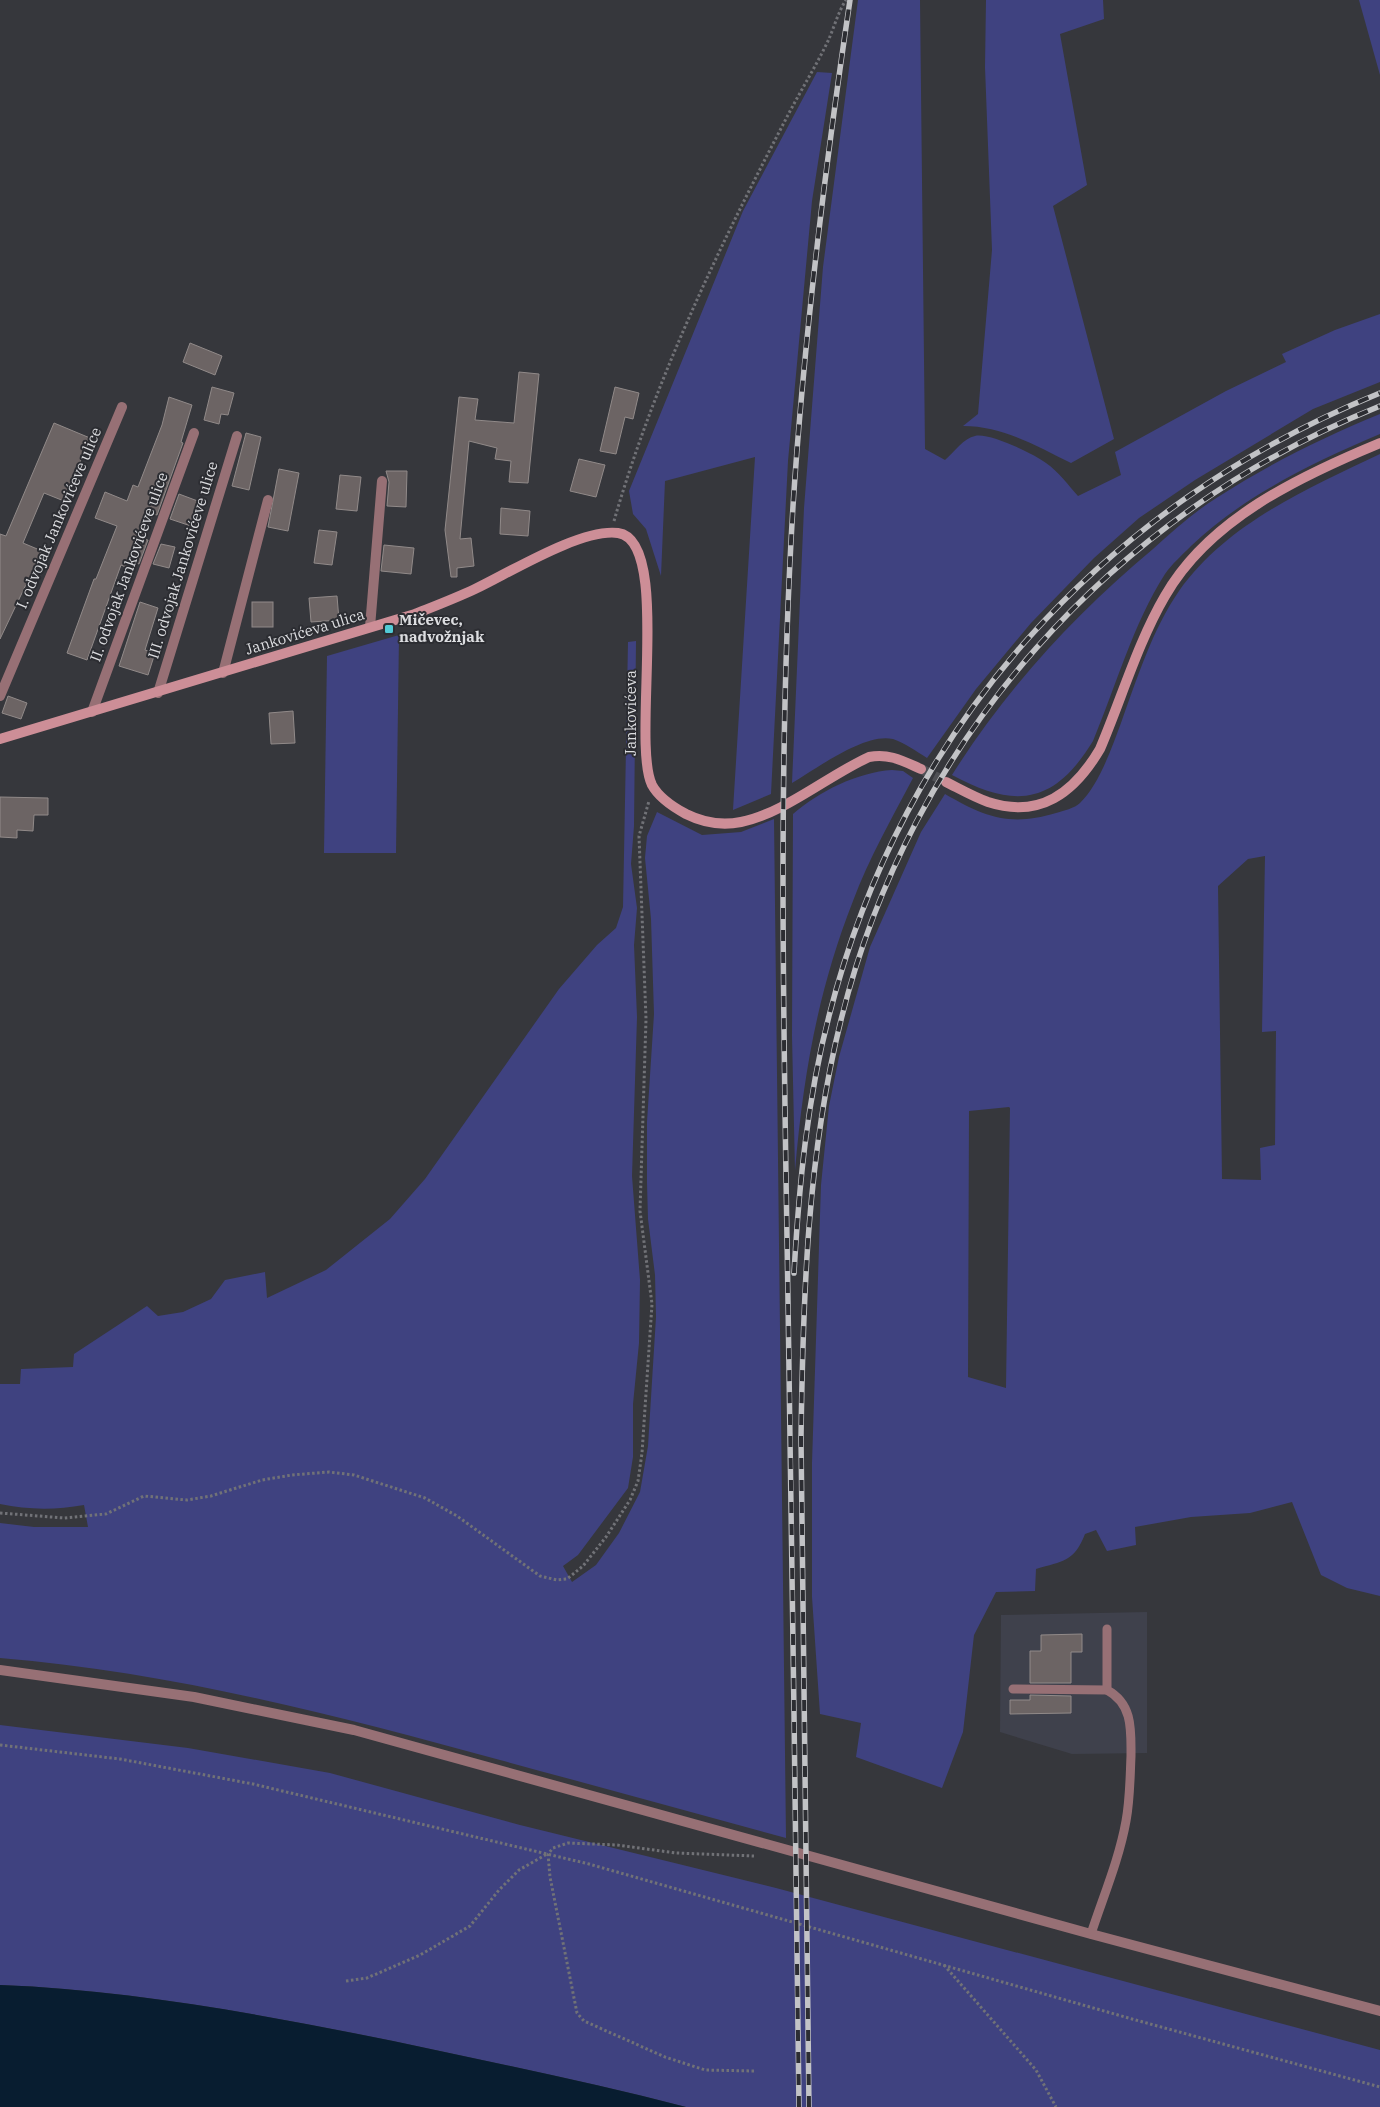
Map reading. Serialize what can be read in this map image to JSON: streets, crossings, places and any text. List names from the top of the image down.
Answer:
{
  "streets": {
    "main road": ["Jankovićeva ulica", "Jankovićeva"],
    "street": ["I. odvojak Jankovićeve ulice", "III. odvojak Jankovićeve ulice", "II. odvojak Jankovićeve ulice"]
  },
  "crossings": [
    ["III. odvojak Jankovićeve ulice", "Jankovićeva ulica"],
    ["II. odvojak Jankovićeve ulice", "Jankovićeva ulica"],
    ["Jankovićeva ulica", "Jankovićeva"]
  ],
  "places": {
    "transit": ["Mičevec, nadvožnjak"]
  }
}
